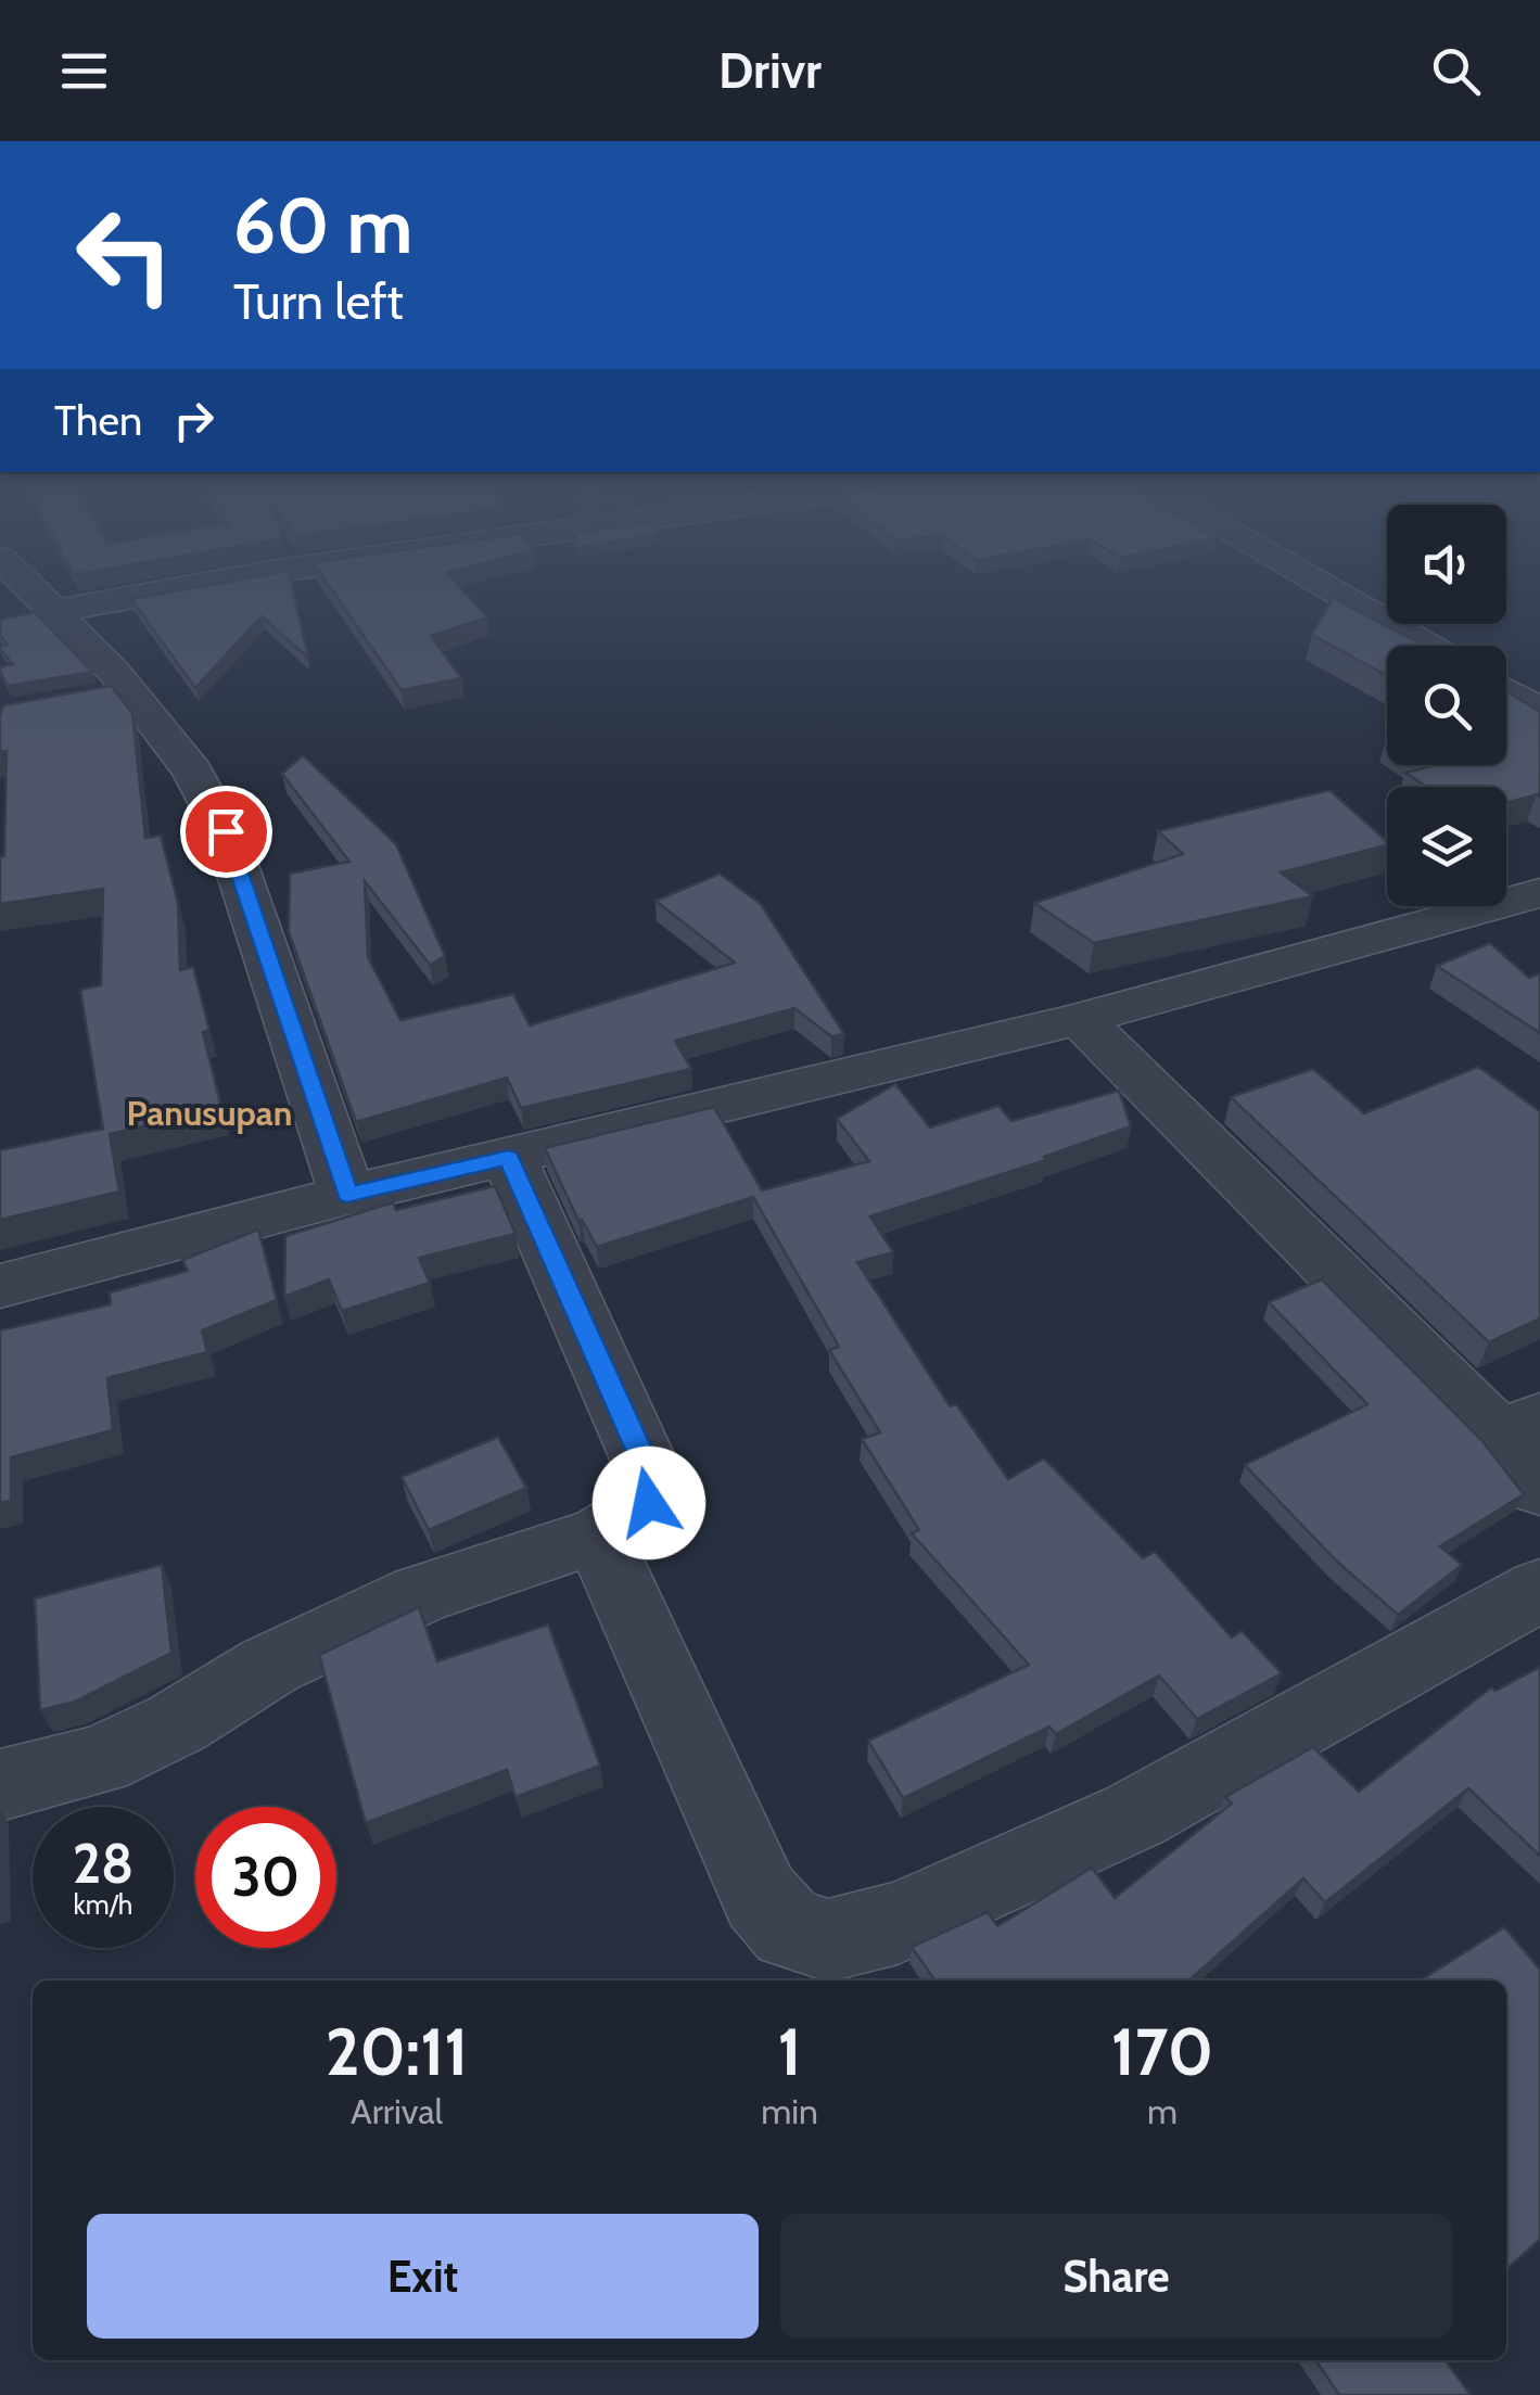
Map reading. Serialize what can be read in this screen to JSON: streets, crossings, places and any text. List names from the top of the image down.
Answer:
{
  "districts": ["Panusupan"],
  "page": {
    "header": "Drivr",
    "turn": ["60 m", "Turn left"],
    "then": "Then",
    "speed": "28 km/h",
    "limit": "30",
    "eta": [
      "20:11",
      "Arrival",
      "1",
      "min",
      "170",
      "m"
    ],
    "buttons": ["Exit", "Share"]
  }
}
